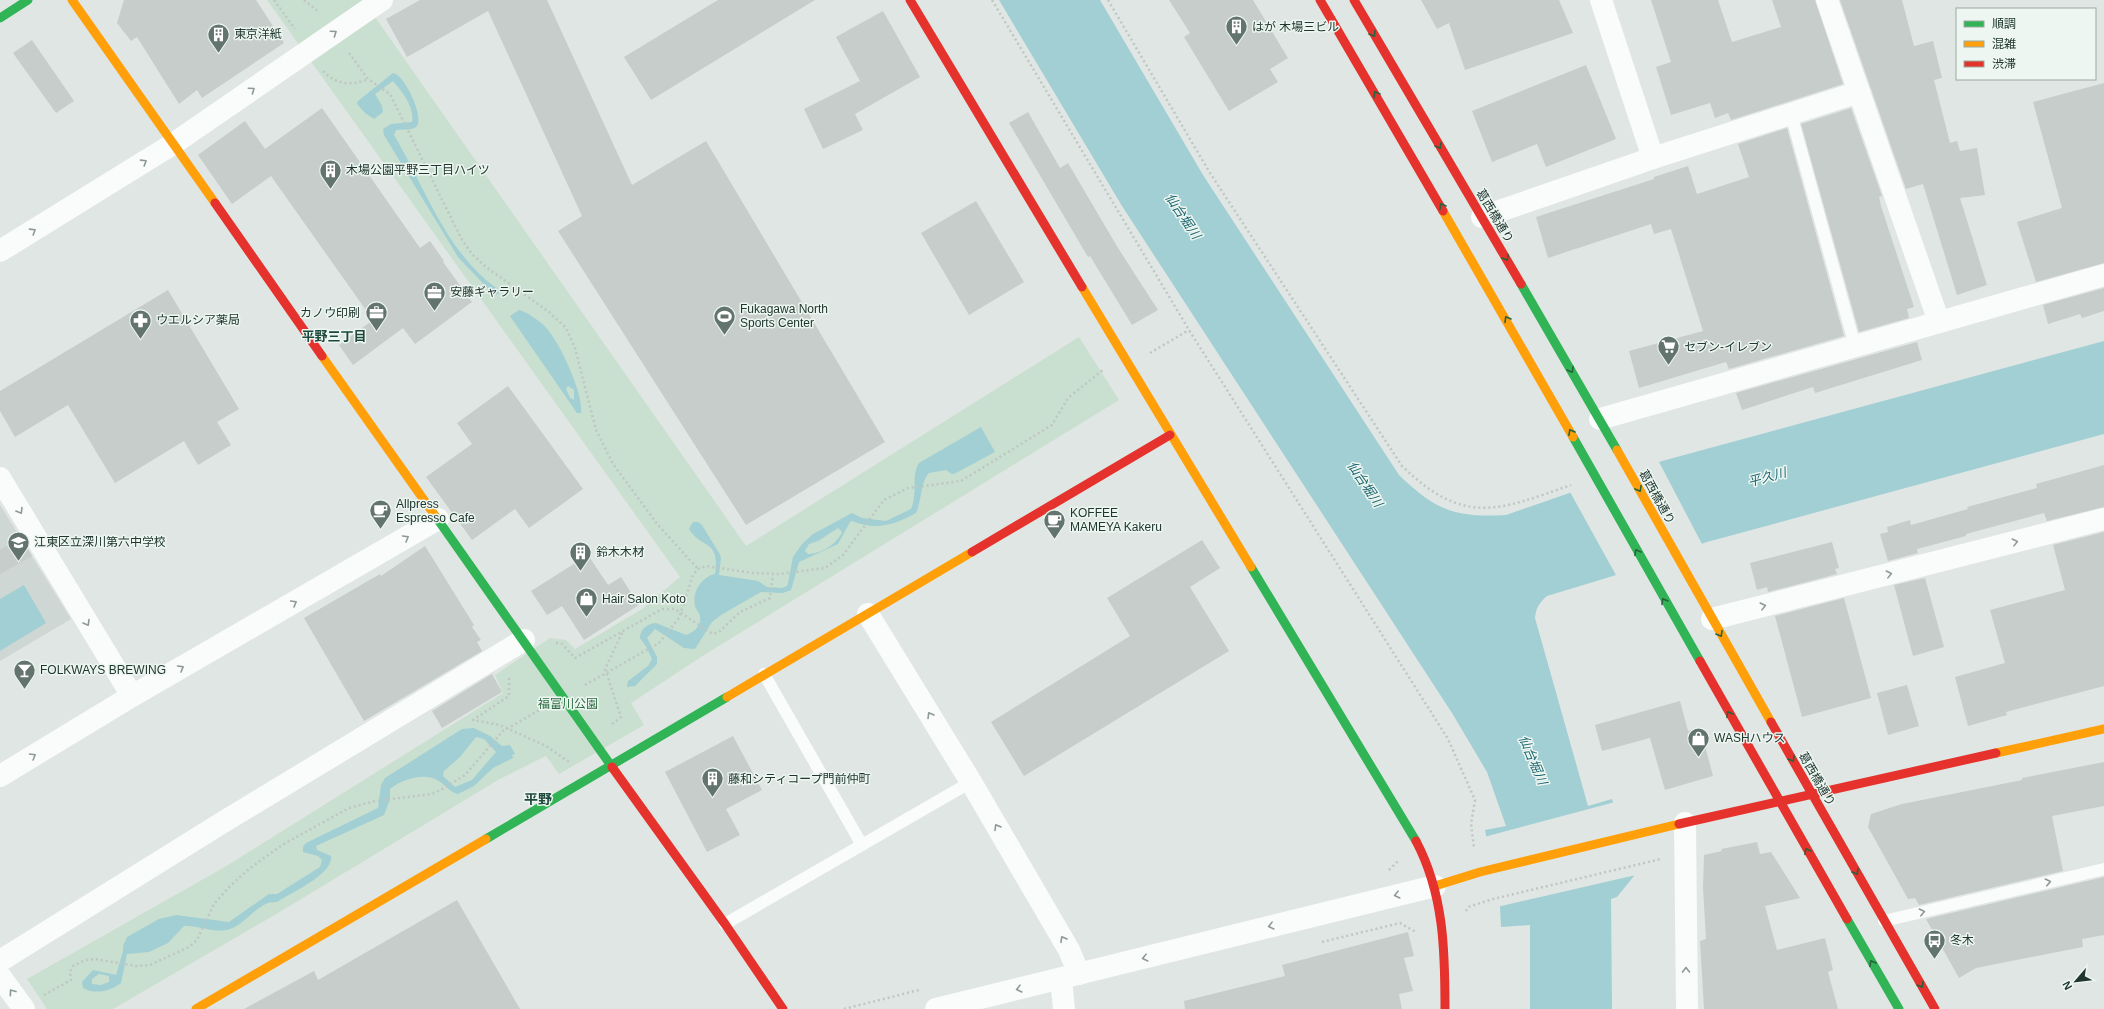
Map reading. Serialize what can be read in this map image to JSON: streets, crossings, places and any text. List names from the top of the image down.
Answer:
{
  "streets": {
    "street": ["葛西橋通り"]
  },
  "districts": ["平野三丁目", "平野"],
  "water": ["仙台堀川", "平久川"],
  "parks": ["福富川公園"],
  "places": {
    "building": [
      "はが 木場三ビル",
      "東京洋紙",
      "木場公園平野三丁目ハイツ",
      "鈴木木材",
      "藤和シティコープ門前仲町"
    ],
    "office": ["安藤ギャラリー", "カノウ印刷"],
    "sports": ["Fukagawa North Sports Center"],
    "pharmacy": ["ウエルシア薬局"],
    "supermarket": ["セブン-イレブン"],
    "cafe": ["Allpress Espresso Cafe", "KOFFEE MAMEYA Kakeru"],
    "school or university": ["江東区立深川第六中学校"],
    "shop": ["Hair Salon Koto", "WASHハウス"],
    "bar": ["FOLKWAYS BREWING"],
    "bus stop": ["冬木"]
  },
  "legend": ["順調", "混雑", "渋滞"],
  "north": "bottom left"
}
